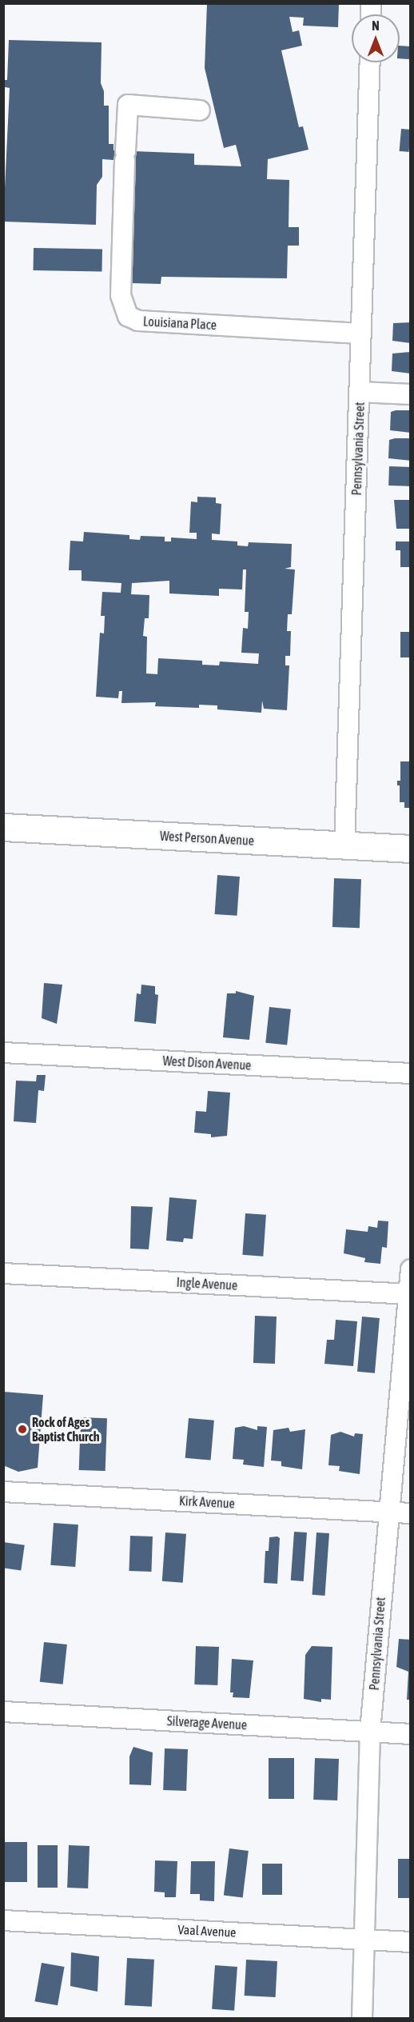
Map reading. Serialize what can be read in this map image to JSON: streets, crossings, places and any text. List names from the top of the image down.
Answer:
{
  "streets": {
    "street": [
      "Louisiana Place",
      "Pennsylvania Street",
      "West Person Avenue",
      "West Dison Avenue",
      "Ingle Avenue",
      "Kirk Avenue",
      "Silverage Avenue",
      "Vaal Avenue"
    ]
  },
  "crossings": [
    ["Louisiana Place", "Pennsylvania Street"],
    ["Pennsylvania Street", "West Person Avenue"],
    ["Pennsylvania Street", "Ingle Avenue"],
    ["Pennsylvania Street", "Kirk Avenue"],
    ["Pennsylvania Street", "Silverage Avenue"],
    ["Pennsylvania Street", "Vaal Avenue"]
  ],
  "places": ["Rock of Ages Baptist Church"],
  "north": "top"
}
